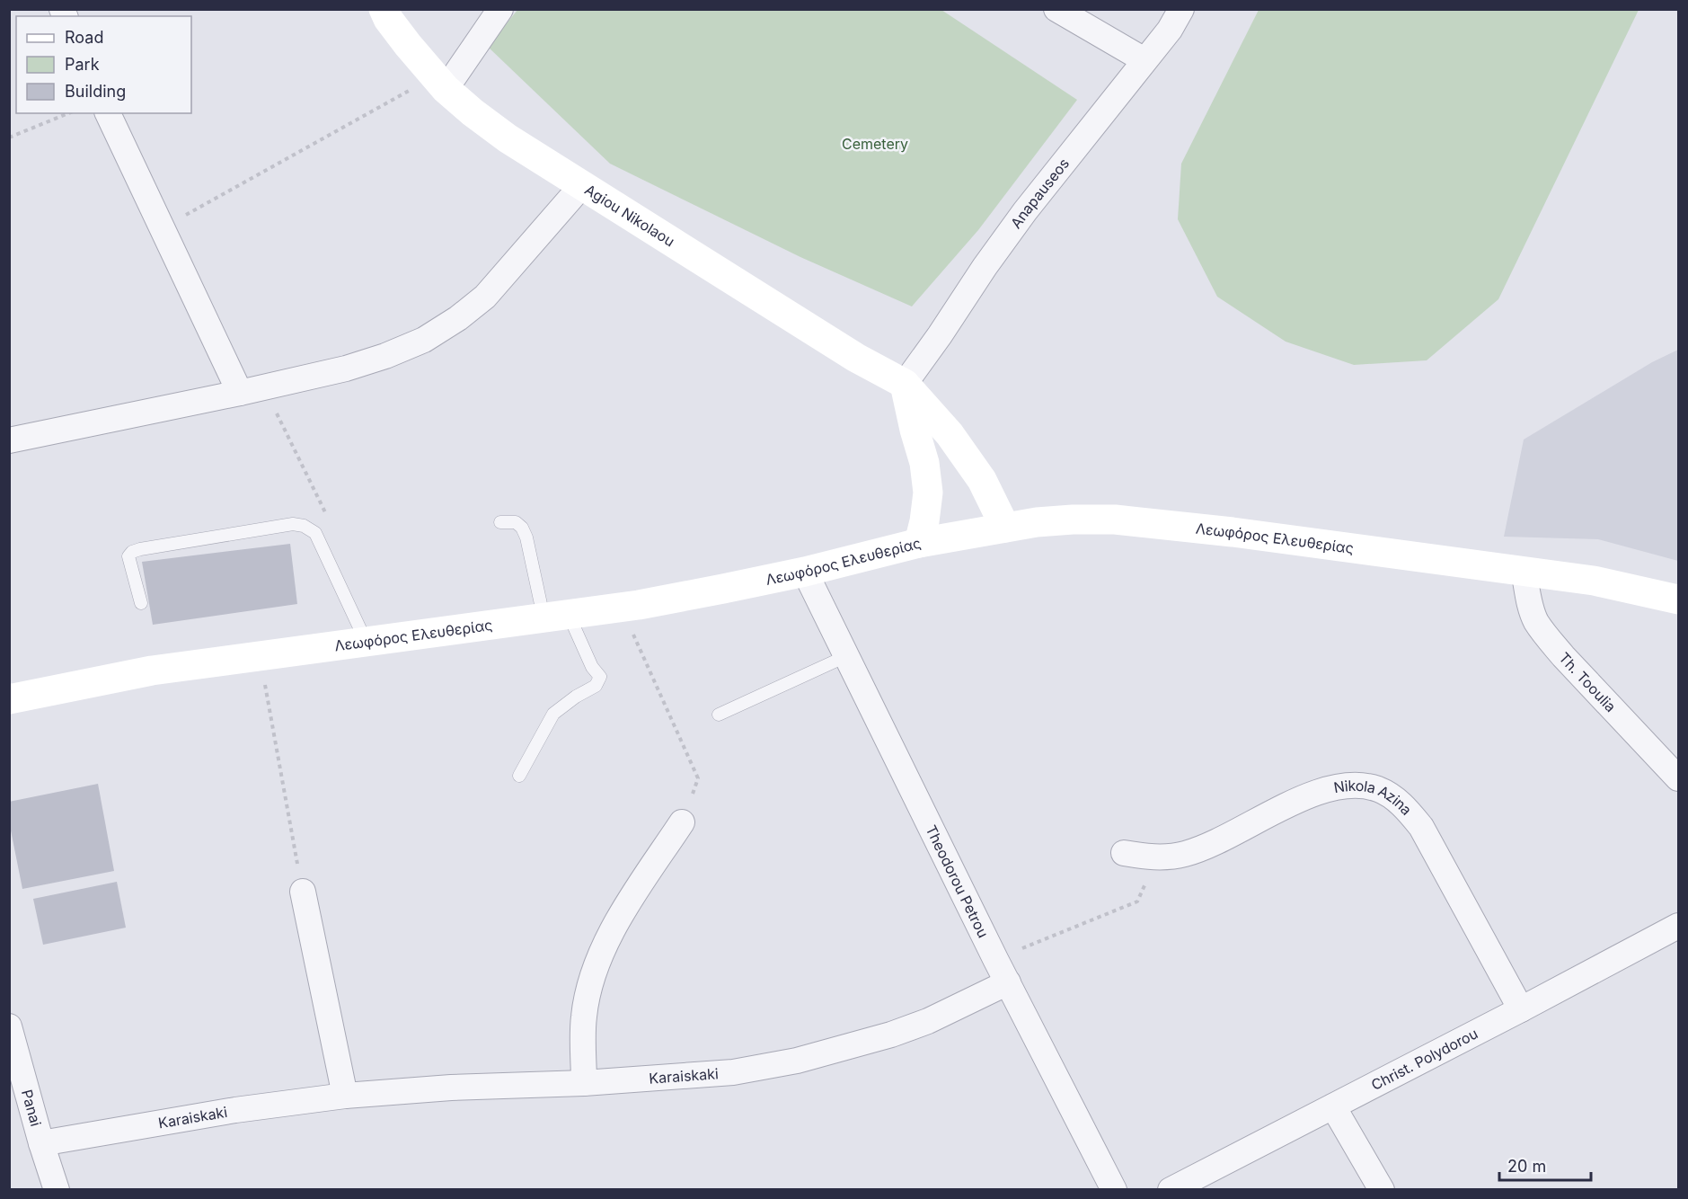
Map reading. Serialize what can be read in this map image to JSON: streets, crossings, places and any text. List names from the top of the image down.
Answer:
{
  "streets": {
    "main road": ["Agiou Nikolaou", "Λεωφόρος Ελευθερίας"],
    "street": [
      "Anapauseos",
      "Th. Tooulia",
      "Nikola Azina",
      "Theodorou Petrou",
      "Christ. Polydorou",
      "Karaiskaki",
      "Panai"
    ]
  },
  "crossings": [
    ["Anapauseos", "Agiou Nikolaou"],
    ["Agiou Nikolaou", "Λεωφόρος Ελευθερίας"],
    ["Λεωφόρος Ελευθερίας", "Th. Tooulia"],
    ["Λεωφόρος Ελευθερίας", "Theodorou Petrou"],
    ["Nikola Azina", "Christ. Polydorou"],
    ["Theodorou Petrou", "Karaiskaki"],
    ["Karaiskaki", "Panai"]
  ],
  "parks": ["Cemetery"],
  "legend": ["Road", "Park", "Building"],
  "scale_bar": "20 m"
}
